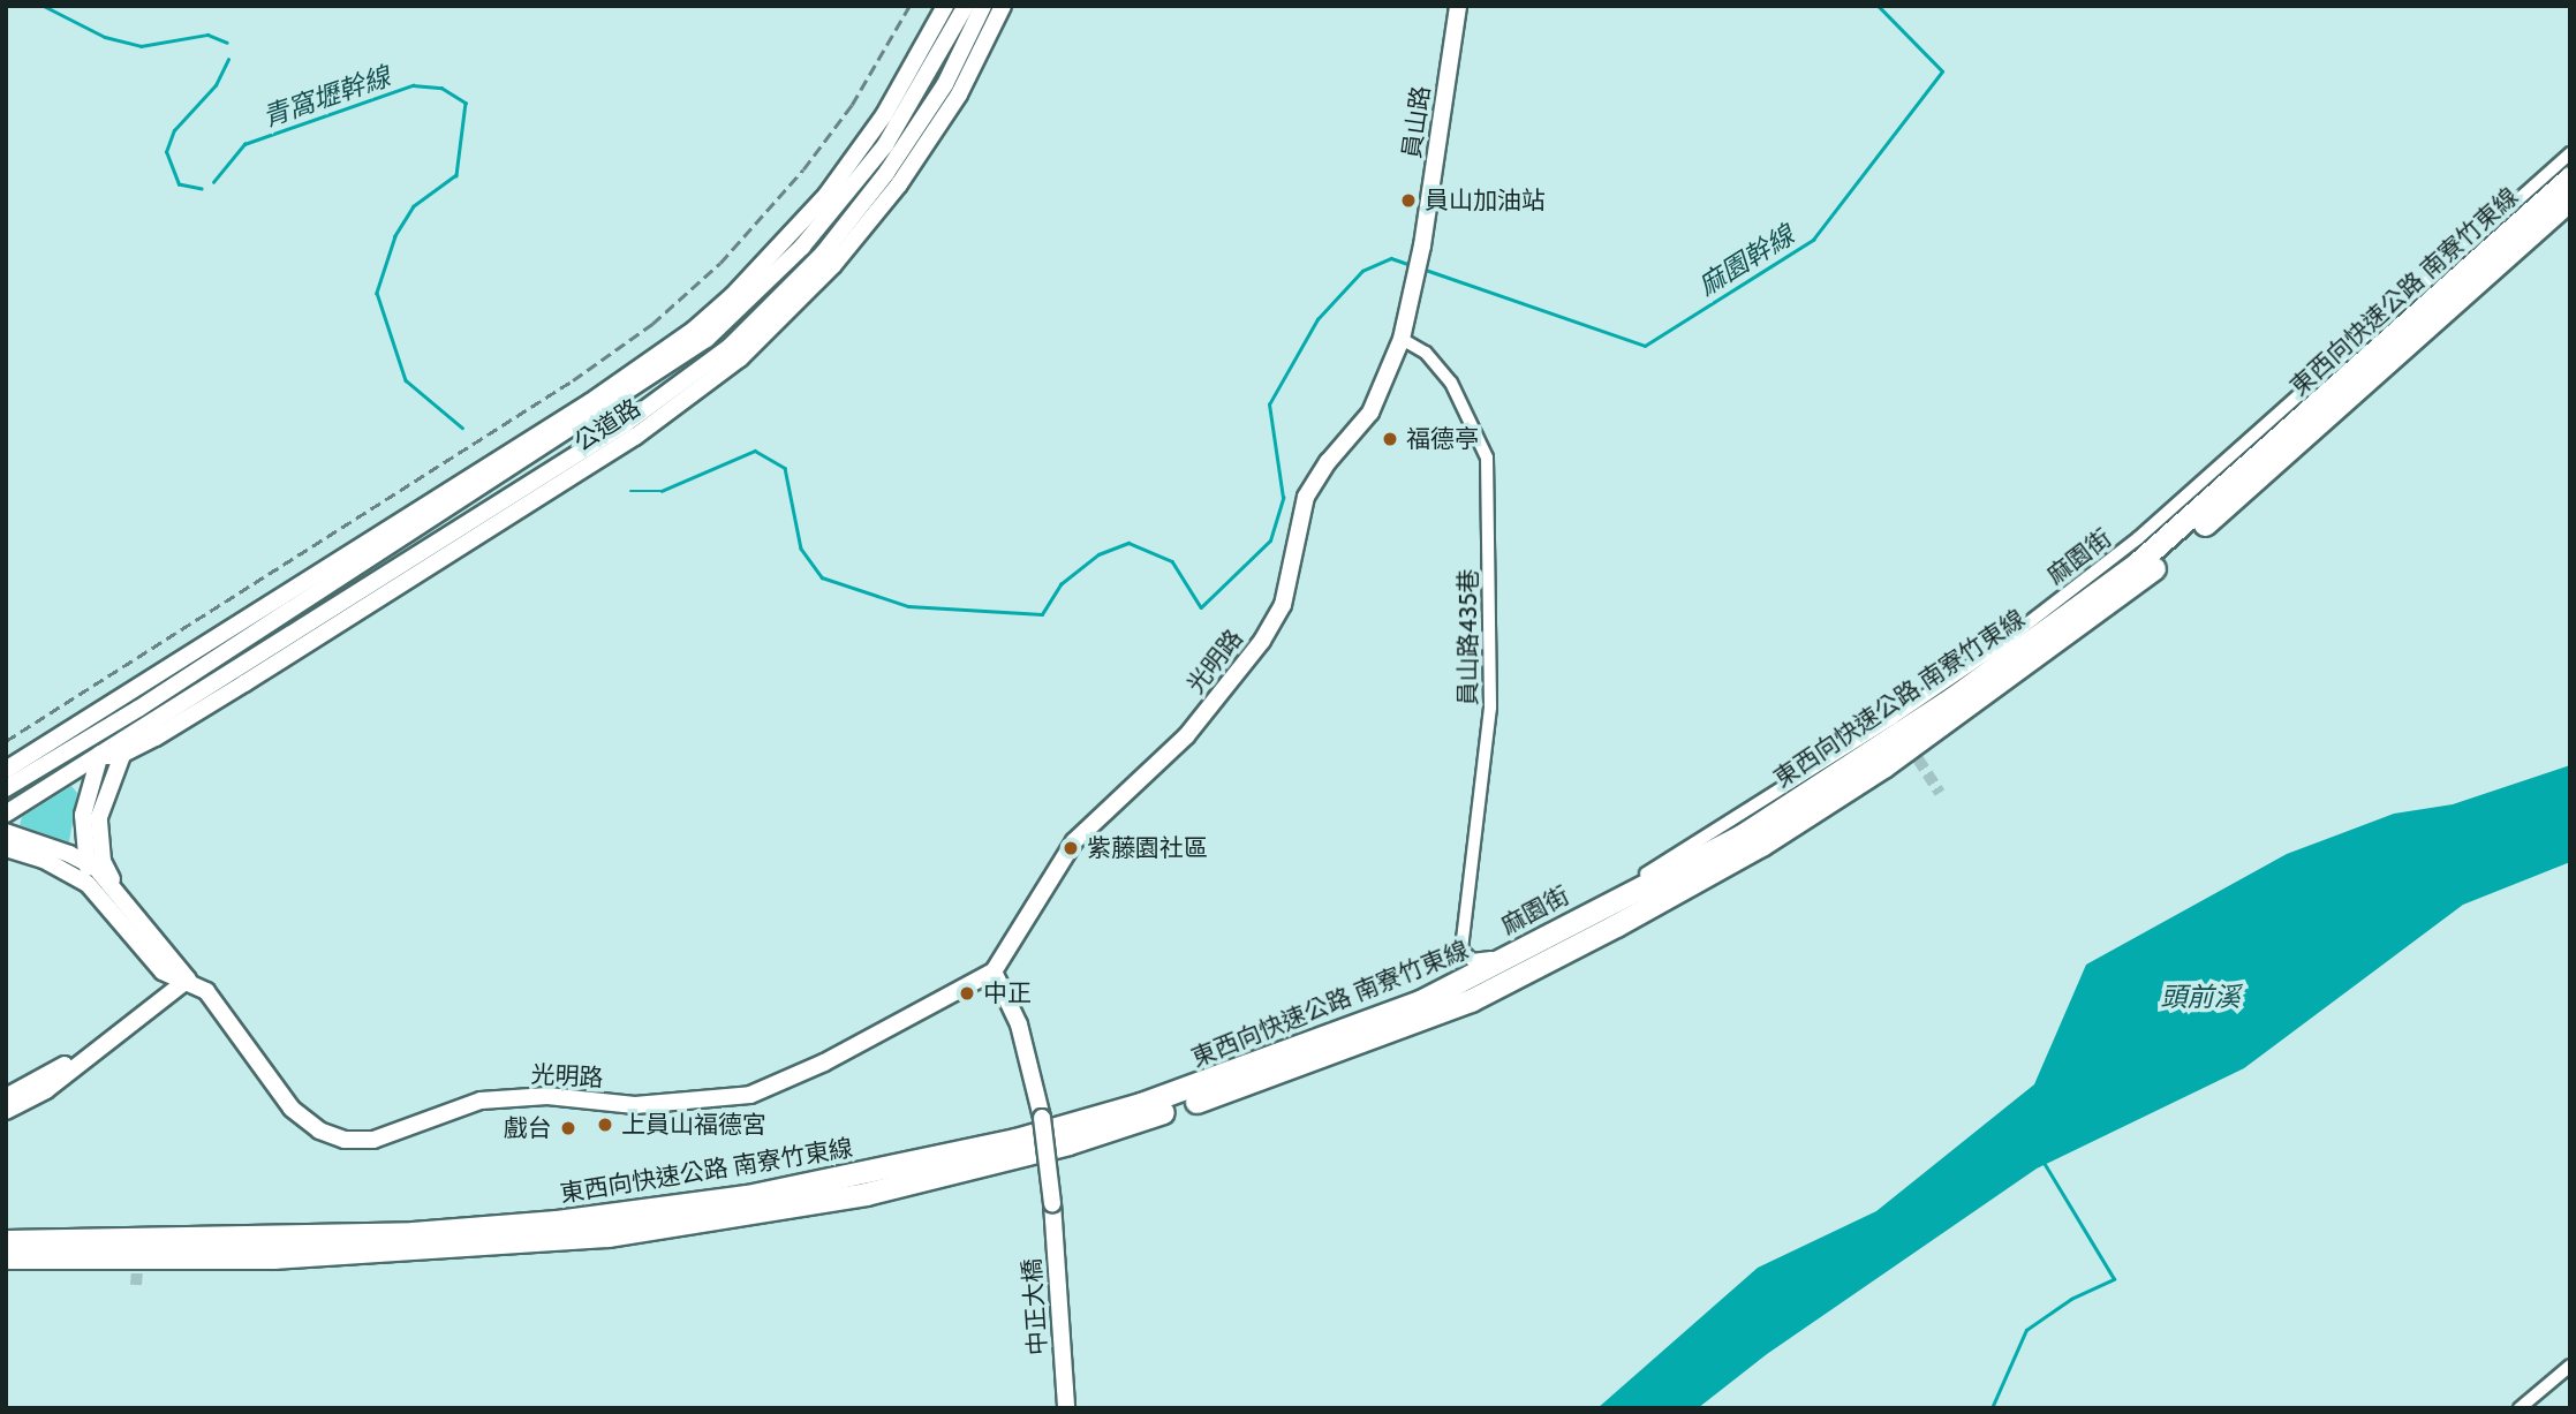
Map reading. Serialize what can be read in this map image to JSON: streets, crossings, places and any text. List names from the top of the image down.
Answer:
{
  "streets": {
    "highway": ["東西向快速公路 南寮竹東線"],
    "street": [
      "員山路",
      "公道路",
      "麻園街",
      "員山路435巷",
      "光明路",
      "中正大橋"
    ]
  },
  "crossings": [
    ["員山路", "員山路435巷"],
    ["員山路", "光明路"],
    ["公道路", "光明路"],
    ["麻園街", "員山路435巷"],
    ["員山路435巷", "光明路"],
    ["光明路", "中正大橋"]
  ],
  "water": ["青窩壢幹線", "麻園幹線", "頭前溪"],
  "places": [
    "員山加油站",
    "福德亭",
    "紫藤園社區",
    "中正",
    "上員山福德宮",
    "戲台"
  ]
}
